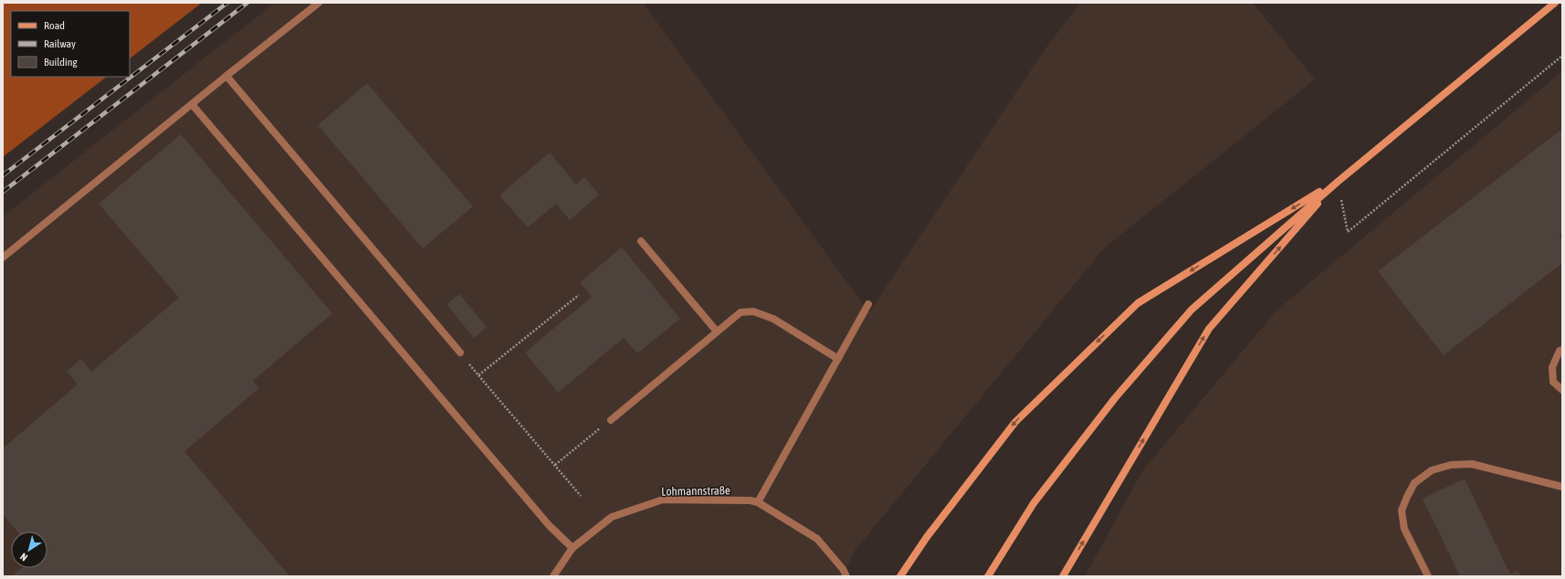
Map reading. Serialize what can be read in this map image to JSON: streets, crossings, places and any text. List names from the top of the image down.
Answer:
{
  "streets": {
    "street": ["Lohmannstraße"]
  },
  "legend": ["Road", "Railway", "Building"],
  "north": "bottom left"
}
